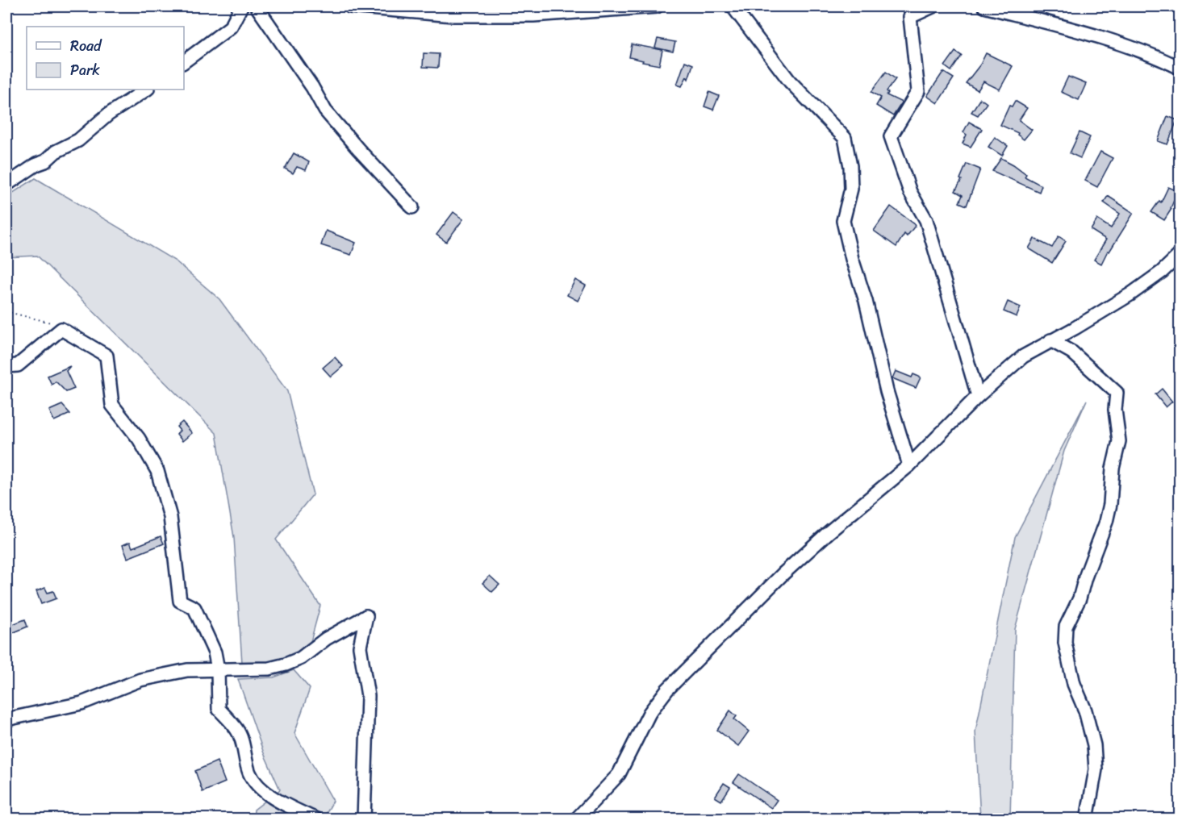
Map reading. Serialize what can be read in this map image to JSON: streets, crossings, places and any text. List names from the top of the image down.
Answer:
{
  "legend": ["Road", "Park"]
}
